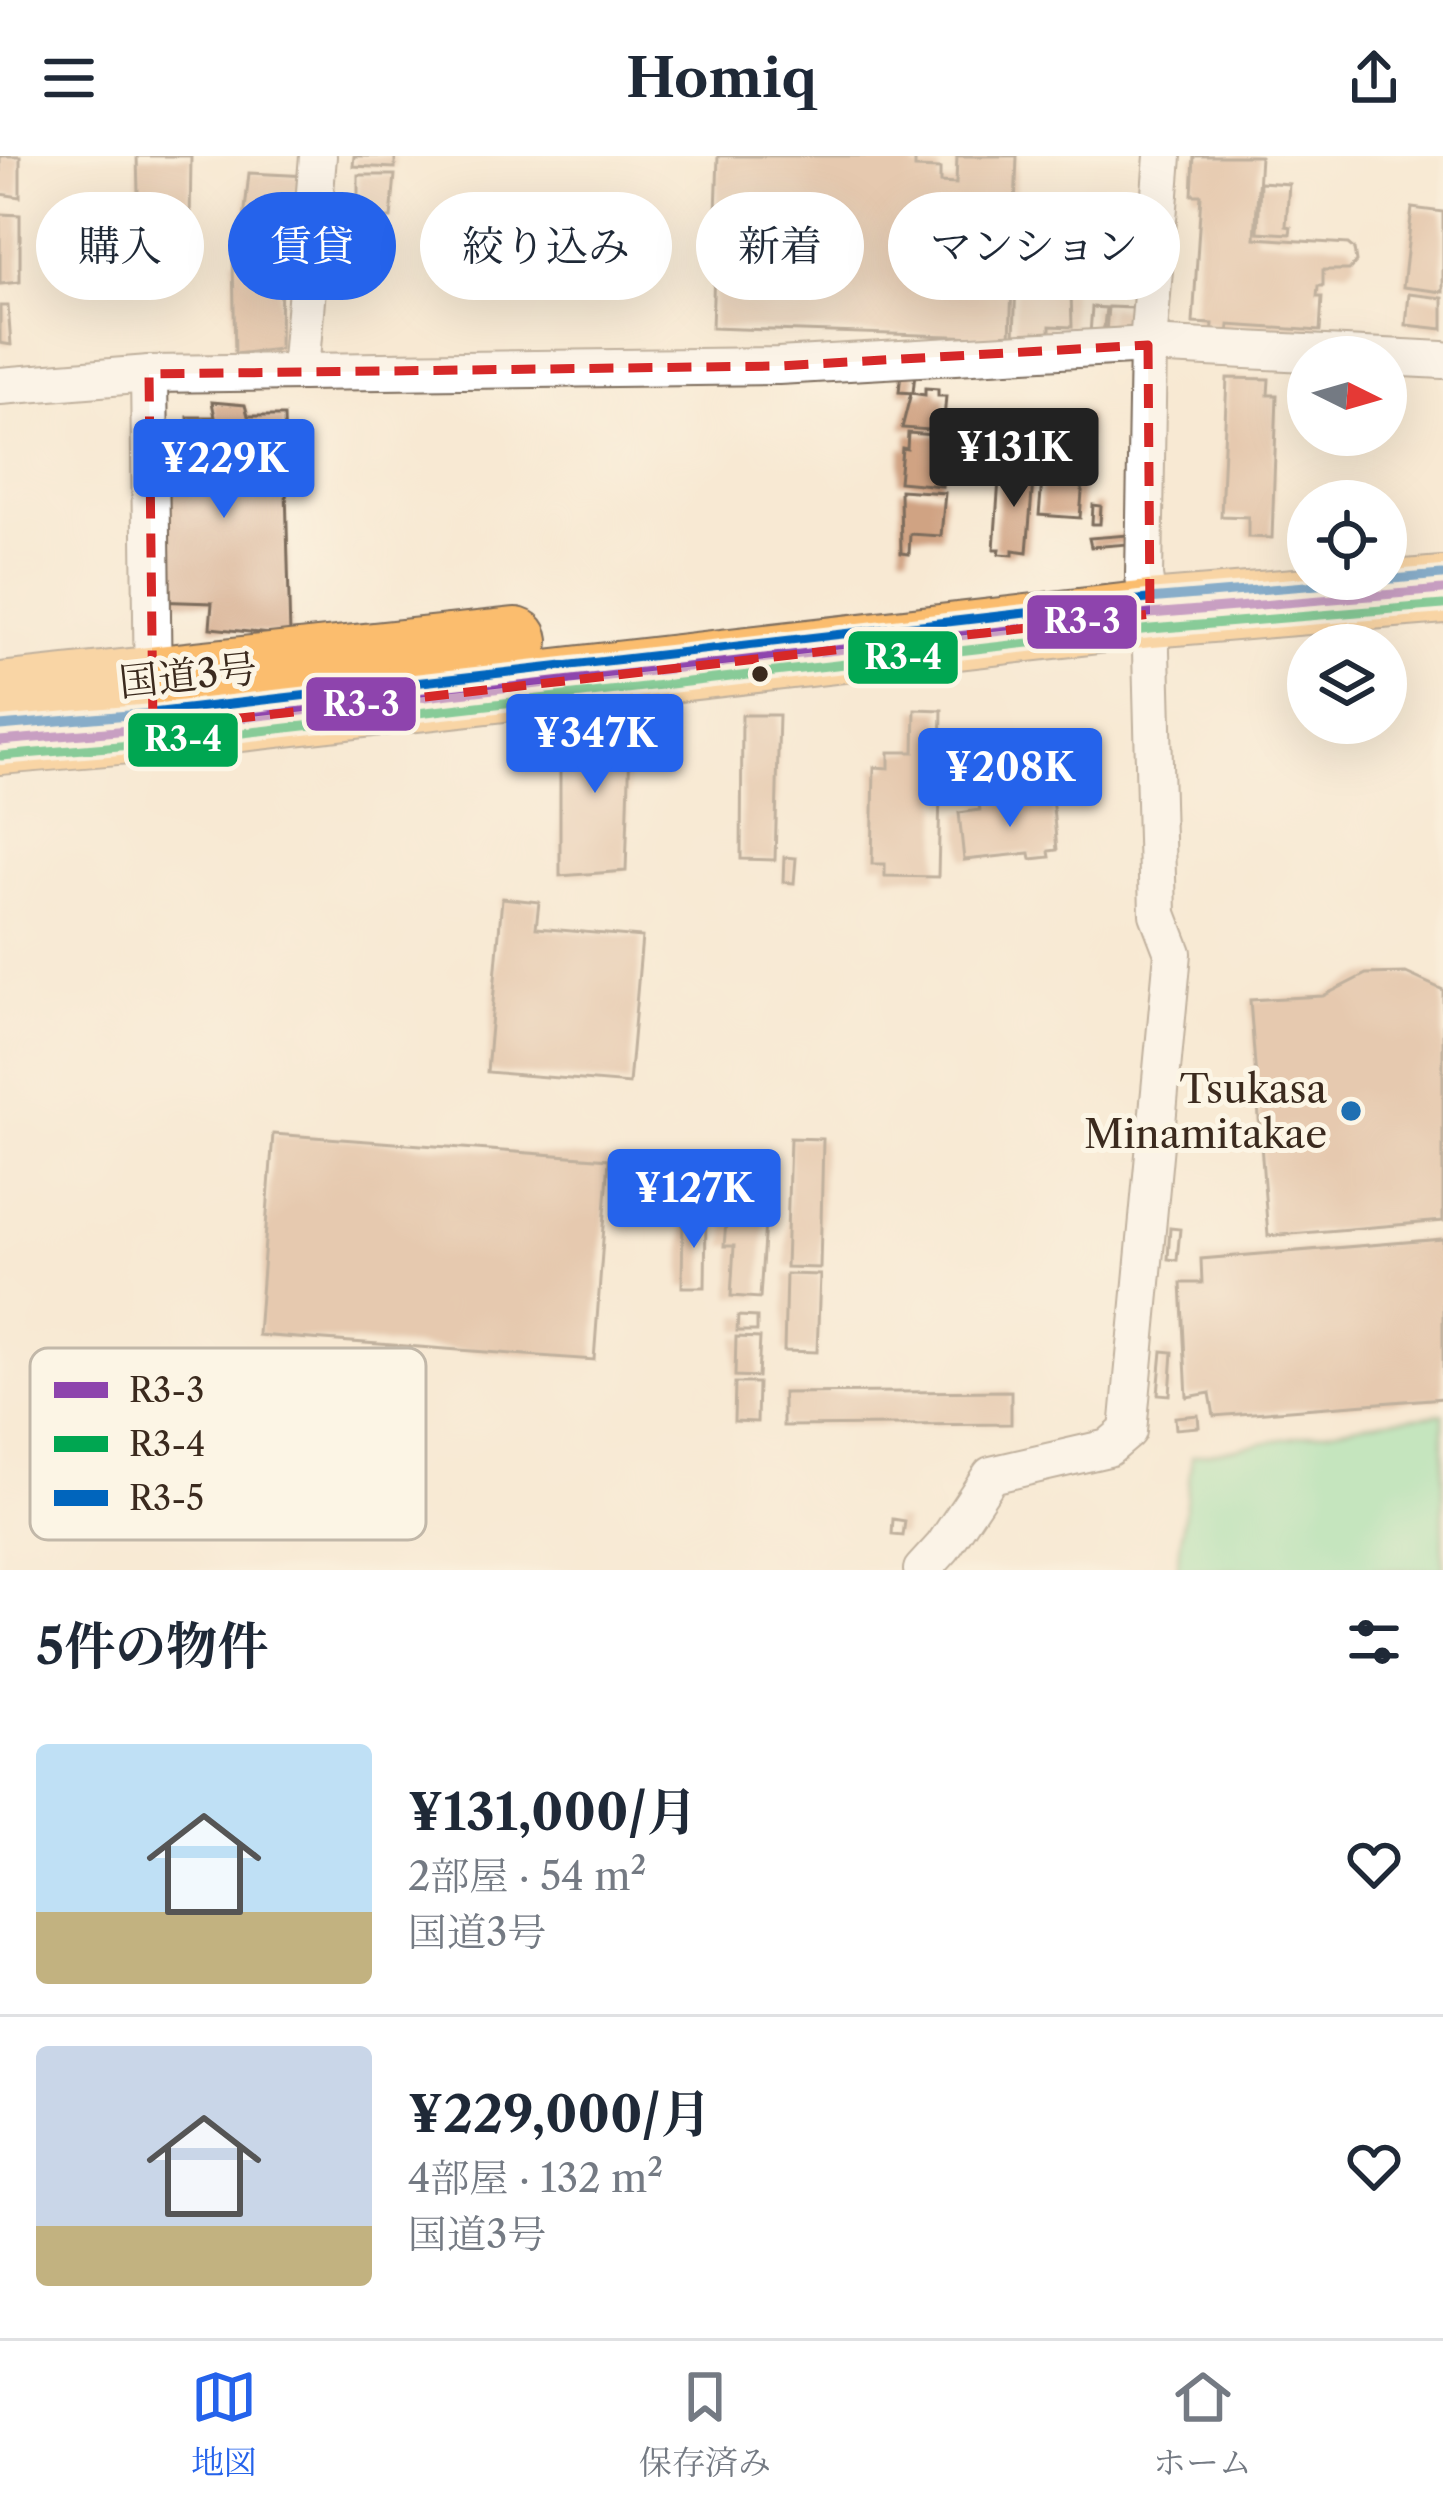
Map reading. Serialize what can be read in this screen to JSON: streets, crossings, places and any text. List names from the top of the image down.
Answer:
{
  "streets": {
    "highway": ["国道3号"]
  },
  "places": ["Tsukasa Minamitakae"],
  "lines": ["transit line R3-5", "transit line R3-3", "transit line R3-4"],
  "legend": ["R3-3", "R3-4", "R3-5"],
  "north": "right",
  "page": {
    "header": "Homiq",
    "chip": [
      "購入",
      "賃貸",
      "絞り込み",
      "新着",
      "マンション"
    ],
    "price": [
      "¥131K",
      "¥229K",
      "¥347K",
      "¥208K",
      "¥127K"
    ],
    "heading": "5件の物件",
    "list": [
      {
        "name": "¥131,000/月",
        "note": "2部屋 · 54 m² · 国道3号"
      },
      {
        "name": "¥229,000/月",
        "note": "4部屋 · 132 m² · 国道3号"
      }
    ],
    "tabs": ["地図", "保存済み", "ホーム"]
  }
}
